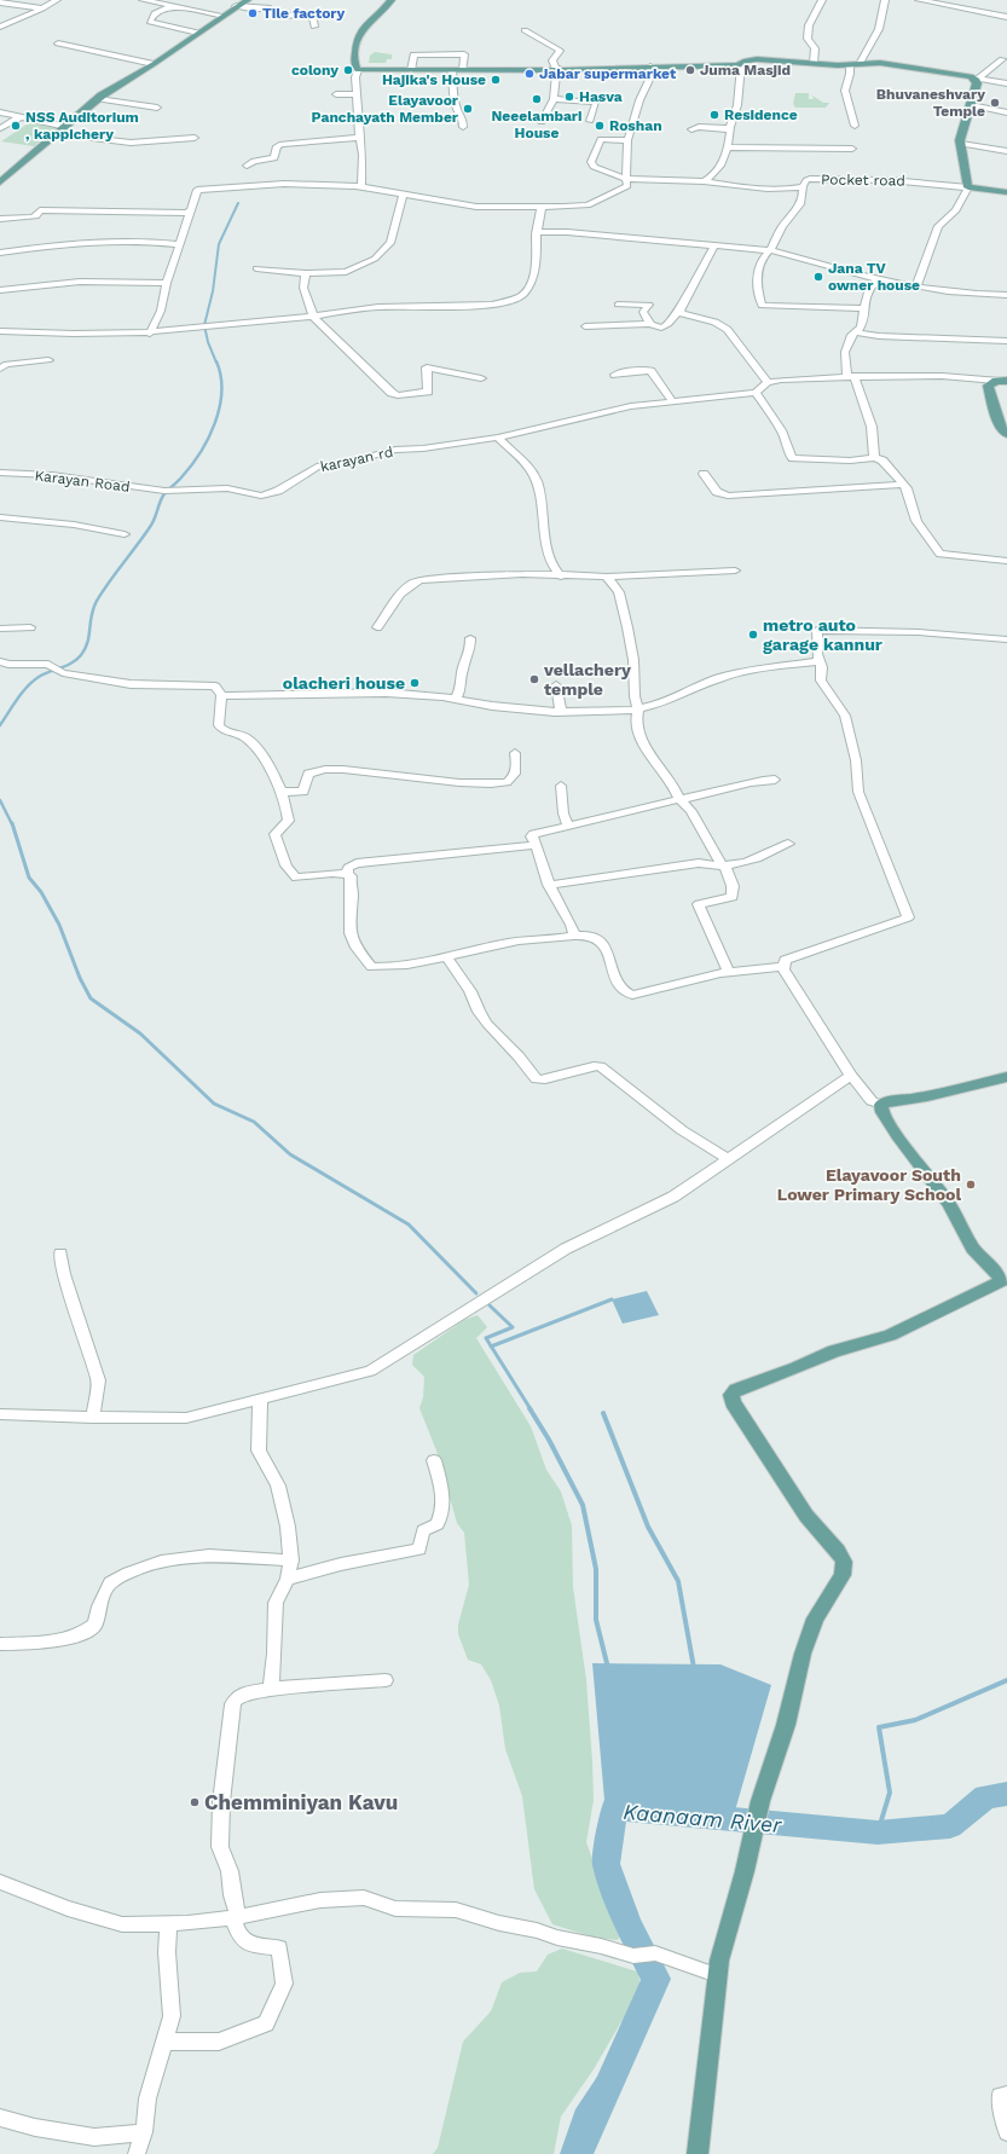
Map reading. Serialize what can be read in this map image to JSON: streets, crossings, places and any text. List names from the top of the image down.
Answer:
{
  "streets": {
    "street": ["Pocket road", "karayan rd", "Karayan Road"]
  },
  "crossings": [
    ["karayan rd", "Karayan Road"]
  ],
  "water": ["Kaanaam River"],
  "places": [
    "Tile factory",
    "colony",
    "Juma Masjid",
    "Jabar supermarket",
    "Hajika's House",
    "Hasva",
    "Neeelambari House",
    "Bhuvaneshvary Temple",
    "Elayavoor Panchayath Member",
    "Residence",
    "NSS Auditorium , kappichery",
    "Roshan",
    "Jana TV owner house",
    "metro auto garage kannur",
    "vellachery temple",
    "olacheri house",
    "Elayavoor South Lower Primary School",
    "Chemminiyan Kavu"
  ]
}
